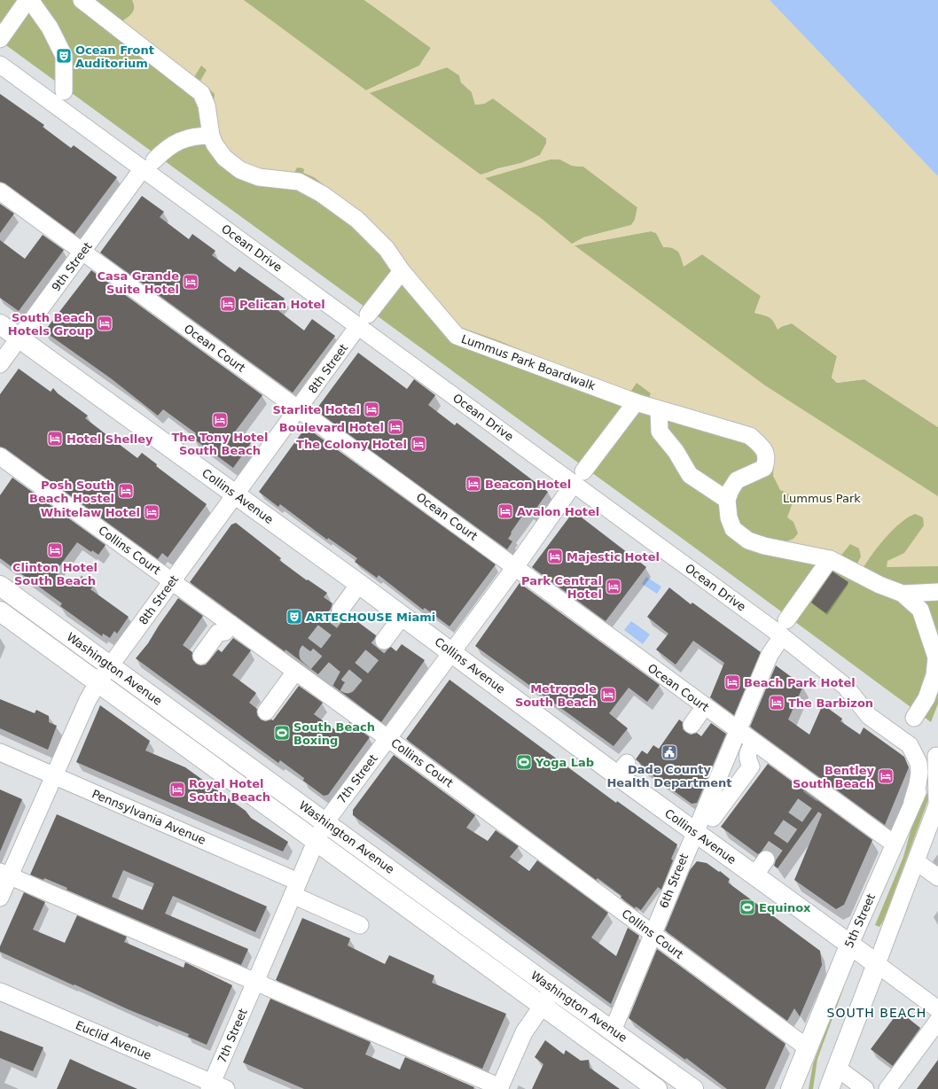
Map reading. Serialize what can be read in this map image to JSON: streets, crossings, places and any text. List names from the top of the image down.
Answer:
{
  "streets": {
    "main road": ["Collins Avenue", "Washington Avenue", "5th Street"],
    "street": [
      "Ocean Drive",
      "9th Street",
      "Ocean Court",
      "Lummus Park Boardwalk",
      "8th Street",
      "Collins Court",
      "7th Street",
      "Pennsylvania Avenue",
      "6th Street",
      "Euclid Avenue"
    ]
  },
  "crossings": [
    ["Ocean Drive", "9th Street"],
    ["Ocean Drive", "8th Street"],
    ["Ocean Drive", "7th Street"],
    ["Ocean Drive", "6th Street"],
    ["Ocean Drive", "5th Street"],
    ["9th Street", "Ocean Court"],
    ["9th Street", "Lummus Park Boardwalk"],
    ["9th Street", "Collins Avenue"],
    ["Ocean Court", "8th Street"],
    ["Ocean Court", "7th Street"],
    ["Ocean Court", "6th Street"],
    ["Ocean Court", "5th Street"],
    ["Lummus Park Boardwalk", "8th Street"],
    ["Lummus Park Boardwalk", "7th Street"],
    ["8th Street", "Collins Avenue"],
    ["8th Street", "Collins Court"],
    ["8th Street", "Washington Avenue"],
    ["8th Street", "Pennsylvania Avenue"],
    ["Collins Avenue", "7th Street"],
    ["Collins Avenue", "6th Street"],
    ["Collins Avenue", "5th Street"],
    ["Collins Court", "7th Street"],
    ["Collins Court", "6th Street"],
    ["Collins Court", "5th Street"],
    ["Washington Avenue", "7th Street"],
    ["Washington Avenue", "6th Street"],
    ["7th Street", "Pennsylvania Avenue"],
    ["7th Street", "Euclid Avenue"]
  ],
  "districts": ["SOUTH BEACH"],
  "parks": ["Lummus Park"],
  "places": {
    "theatre": ["Ocean Front Auditorium", "ARTECHOUSE Miami"],
    "hotel": [
      "Casa Grande Suite Hotel",
      "Pelican Hotel",
      "South Beach Hotels Group",
      "Starlite Hotel",
      "The Tony Hotel South Beach",
      "Boulevard Hotel",
      "Hotel Shelley",
      "The Colony Hotel",
      "Beacon Hotel",
      "Posh South Beach Hostel",
      "Avalon Hotel",
      "Whitelaw Hotel",
      "Clinton Hotel South Beach",
      "Majestic Hotel",
      "Park Central Hotel",
      "Beach Park Hotel",
      "Metropole South Beach",
      "The Barbizon",
      "Bentley South Beach",
      "Royal Hotel South Beach"
    ],
    "sports": ["South Beach Boxing", "Yoga Lab", "Equinox"],
    "public building": ["Dade County Health Department"]
  }
}
